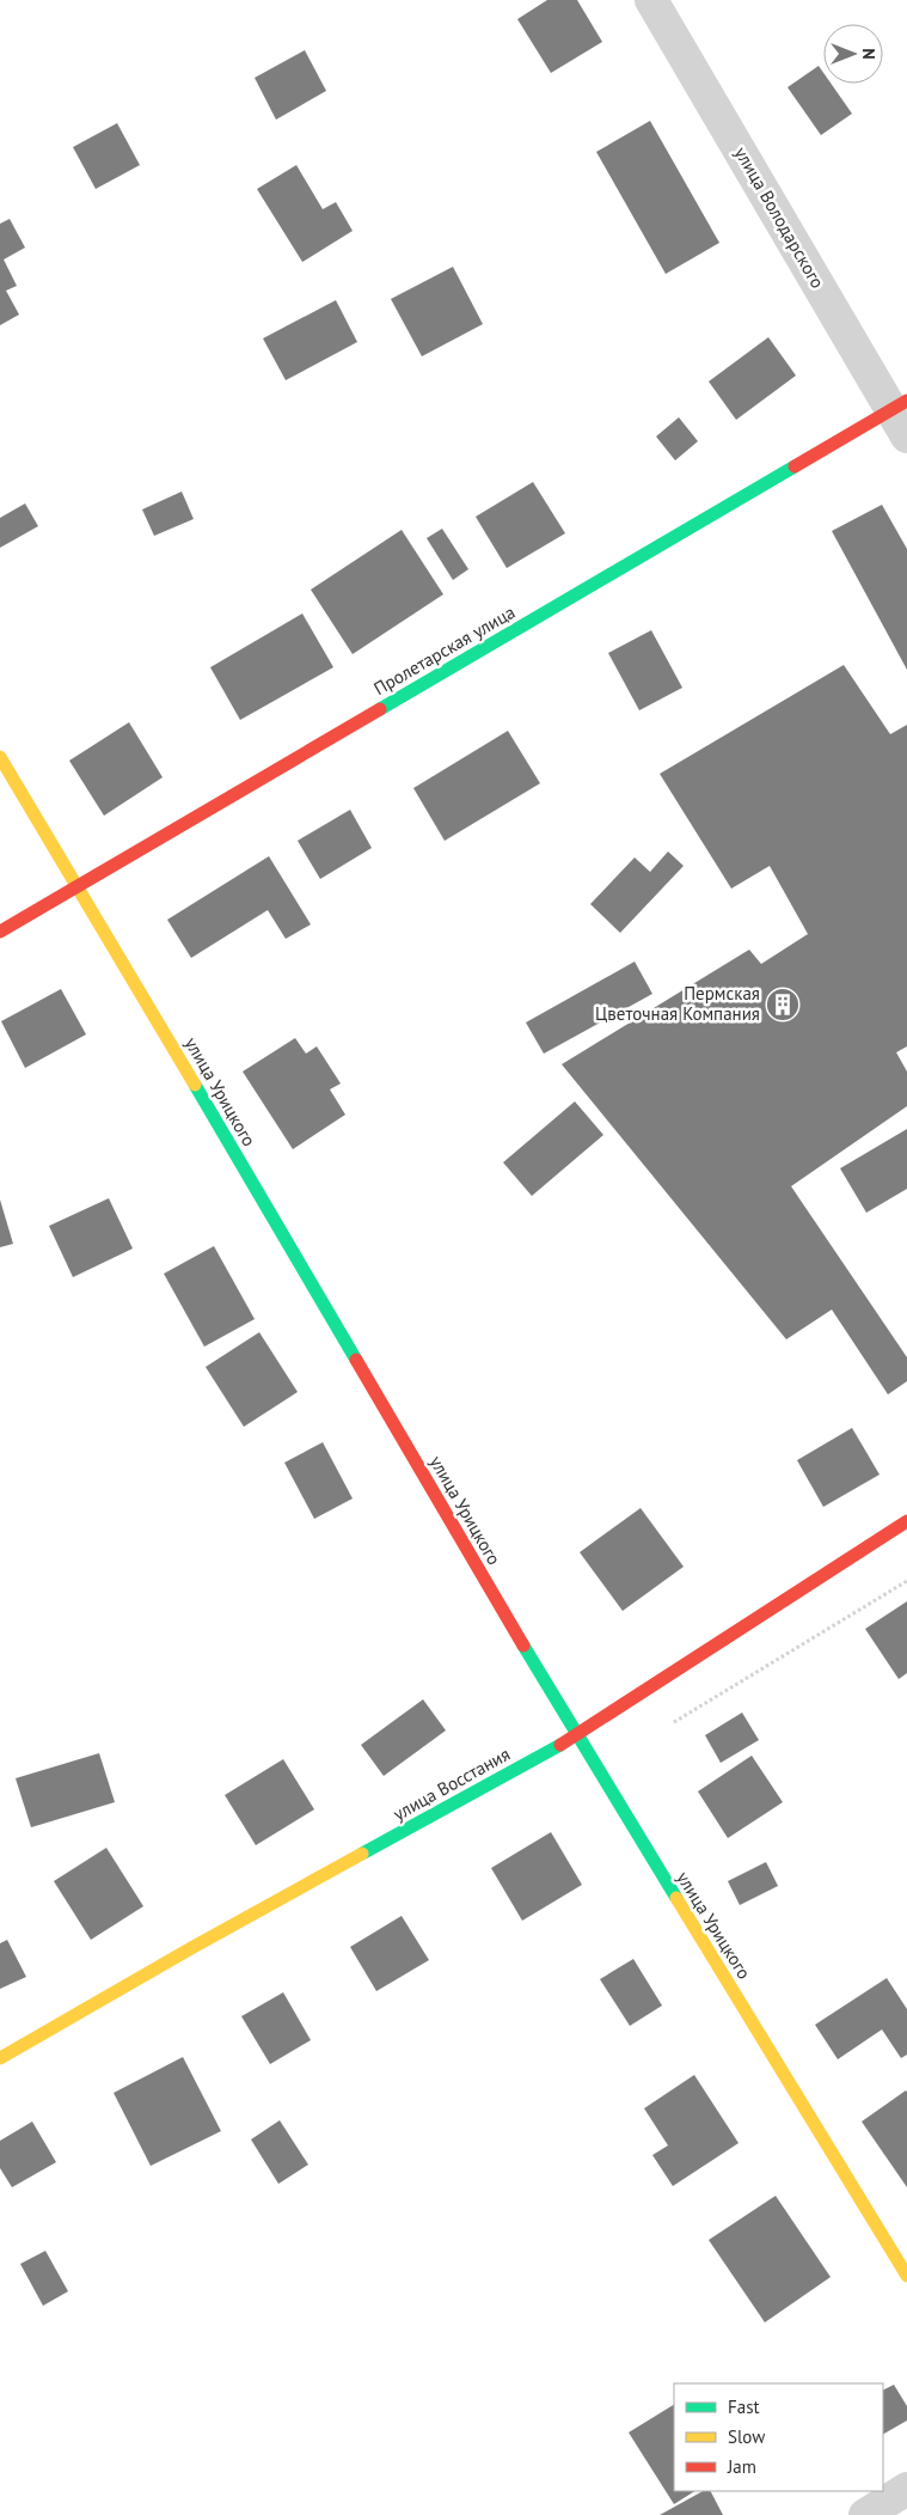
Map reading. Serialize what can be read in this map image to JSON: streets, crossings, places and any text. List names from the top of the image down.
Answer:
{
  "streets": {
    "street": [
      "улица Володарского",
      "Пролетарская улица",
      "улица Урицкого",
      "улица Восстания"
    ]
  },
  "crossings": [
    ["улица Володарского", "Пролетарская улица"],
    ["Пролетарская улица", "улица Урицкого"],
    ["улица Урицкого", "улица Восстания"]
  ],
  "places": {
    "building": ["Пермская Цветочная Компания"]
  },
  "legend": ["Fast", "Slow", "Jam"],
  "north": "right"
}
